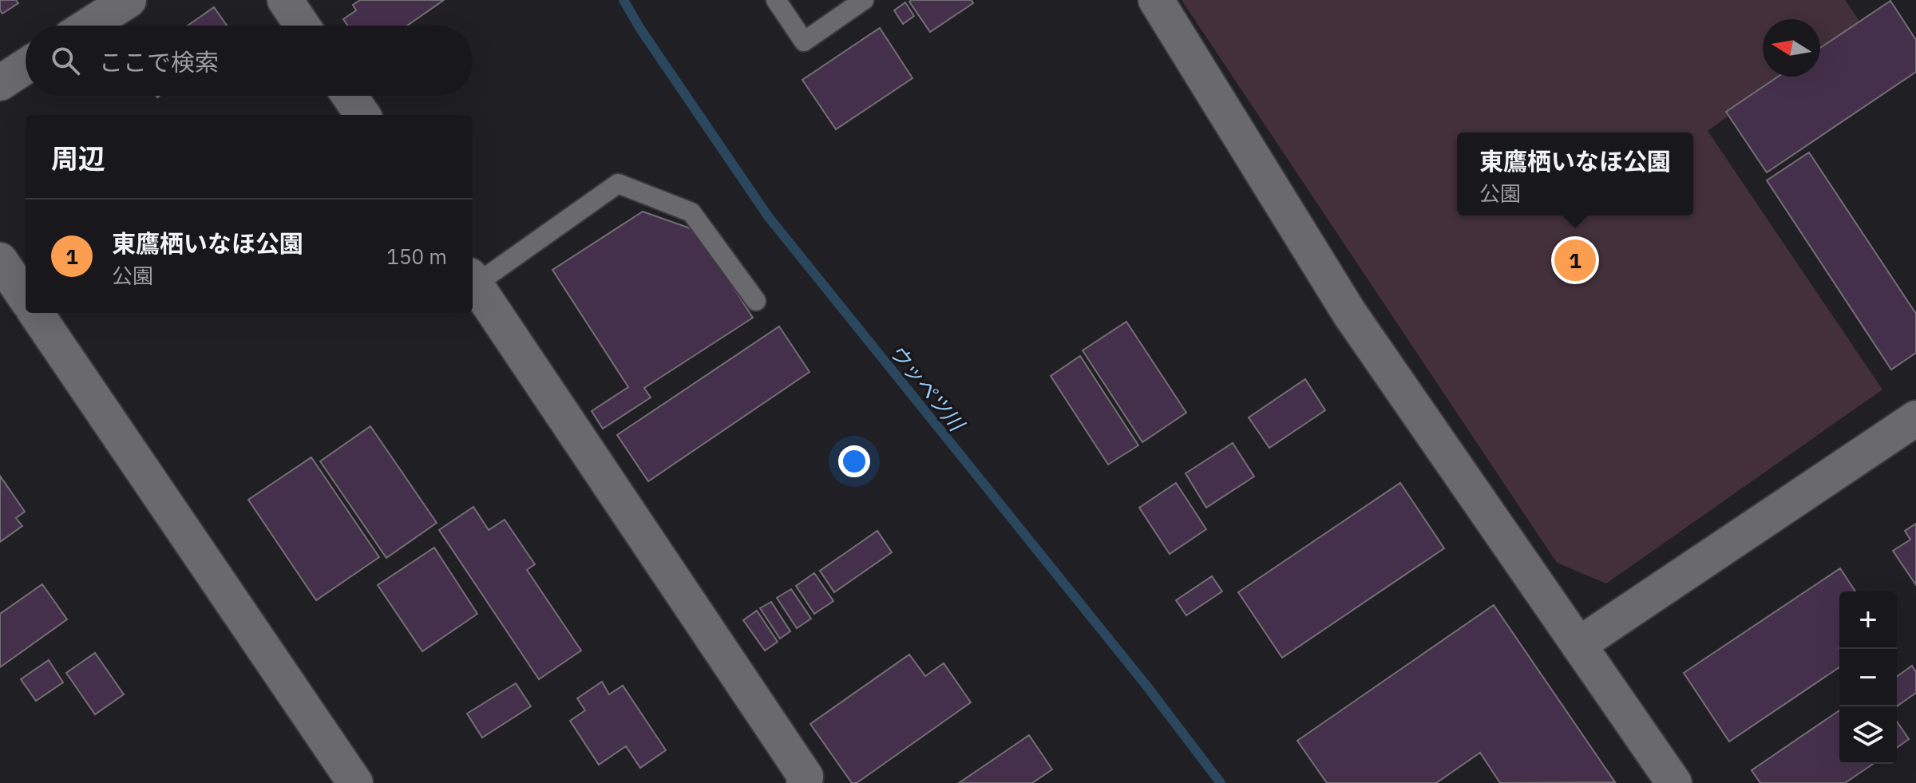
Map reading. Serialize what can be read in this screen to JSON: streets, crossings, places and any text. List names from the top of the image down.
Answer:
{
  "water": ["ウッペツ川"],
  "north": "left",
  "page": {
    "search": "ここで検索",
    "heading": "周辺",
    "popup": ["東鷹栖いなほ公園", "公園"],
    "list": [
      {
        "mark": "1",
        "name": "東鷹栖いなほ公園",
        "note": "公園",
        "value": "150 m"
      }
    ],
    "pins": "1",
    "map_buttons": ["+", "−"]
  }
}
